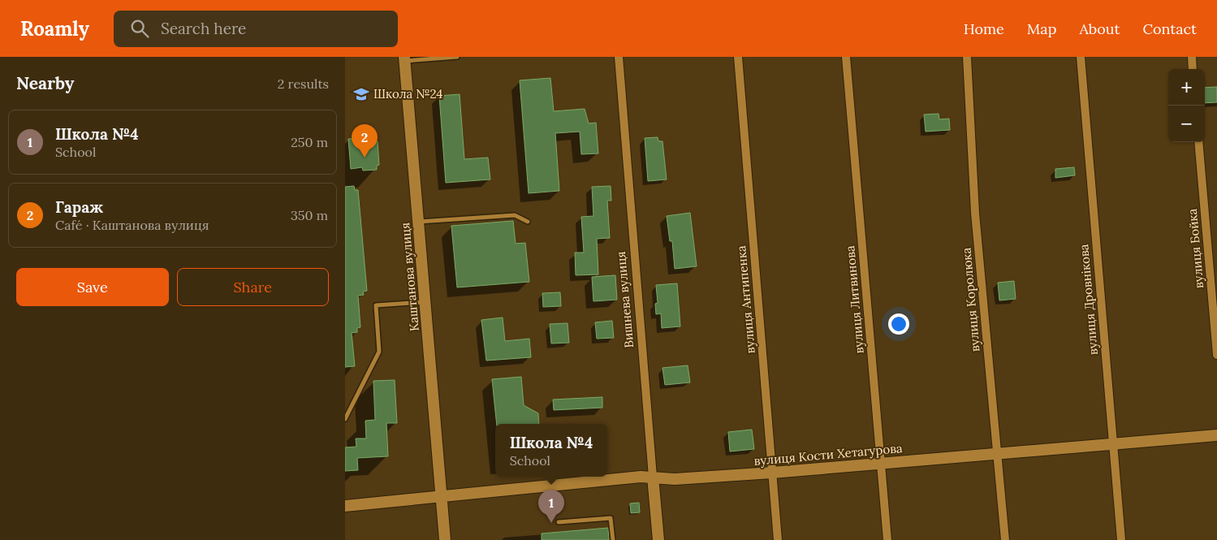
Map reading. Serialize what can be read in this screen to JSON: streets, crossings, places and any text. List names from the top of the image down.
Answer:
{
  "streets": {
    "street": [
      "вулиця Бойка",
      "Каштанова вулиця",
      "Вишнева вулиця",
      "вулиця Антипенка",
      "вулиця Литвинова",
      "вулиця Королюка",
      "вулиця Дровнікова",
      "вулиця Кости Хетагурова"
    ]
  },
  "crossings": [
    ["Каштанова вулиця", "вулиця Кости Хетагурова"],
    ["Вишнева вулиця", "вулиця Кости Хетагурова"],
    ["вулиця Антипенка", "вулиця Кости Хетагурова"],
    ["вулиця Литвинова", "вулиця Кости Хетагурова"],
    ["вулиця Королюка", "вулиця Кости Хетагурова"],
    ["вулиця Дровнікова", "вулиця Кости Хетагурова"]
  ],
  "places": {
    "school or university": ["Школа №24"]
  },
  "page": {
    "header": "Roamly",
    "search": "Search here",
    "nav": [
      "Home",
      "Map",
      "About",
      "Contact"
    ],
    "heading": ["Nearby", "2 results"],
    "map_buttons": ["+", "−"],
    "list": [
      {
        "mark": "1",
        "name": "Школа №4",
        "note": "School",
        "value": "250 m"
      },
      {
        "mark": "2",
        "name": "Гараж",
        "note": "Café · Каштанова вулиця",
        "value": "350 m"
      }
    ],
    "pins": ["2", "1"],
    "buttons": ["Save", "Share"],
    "popup": ["Школа №4", "School"]
  }
}
